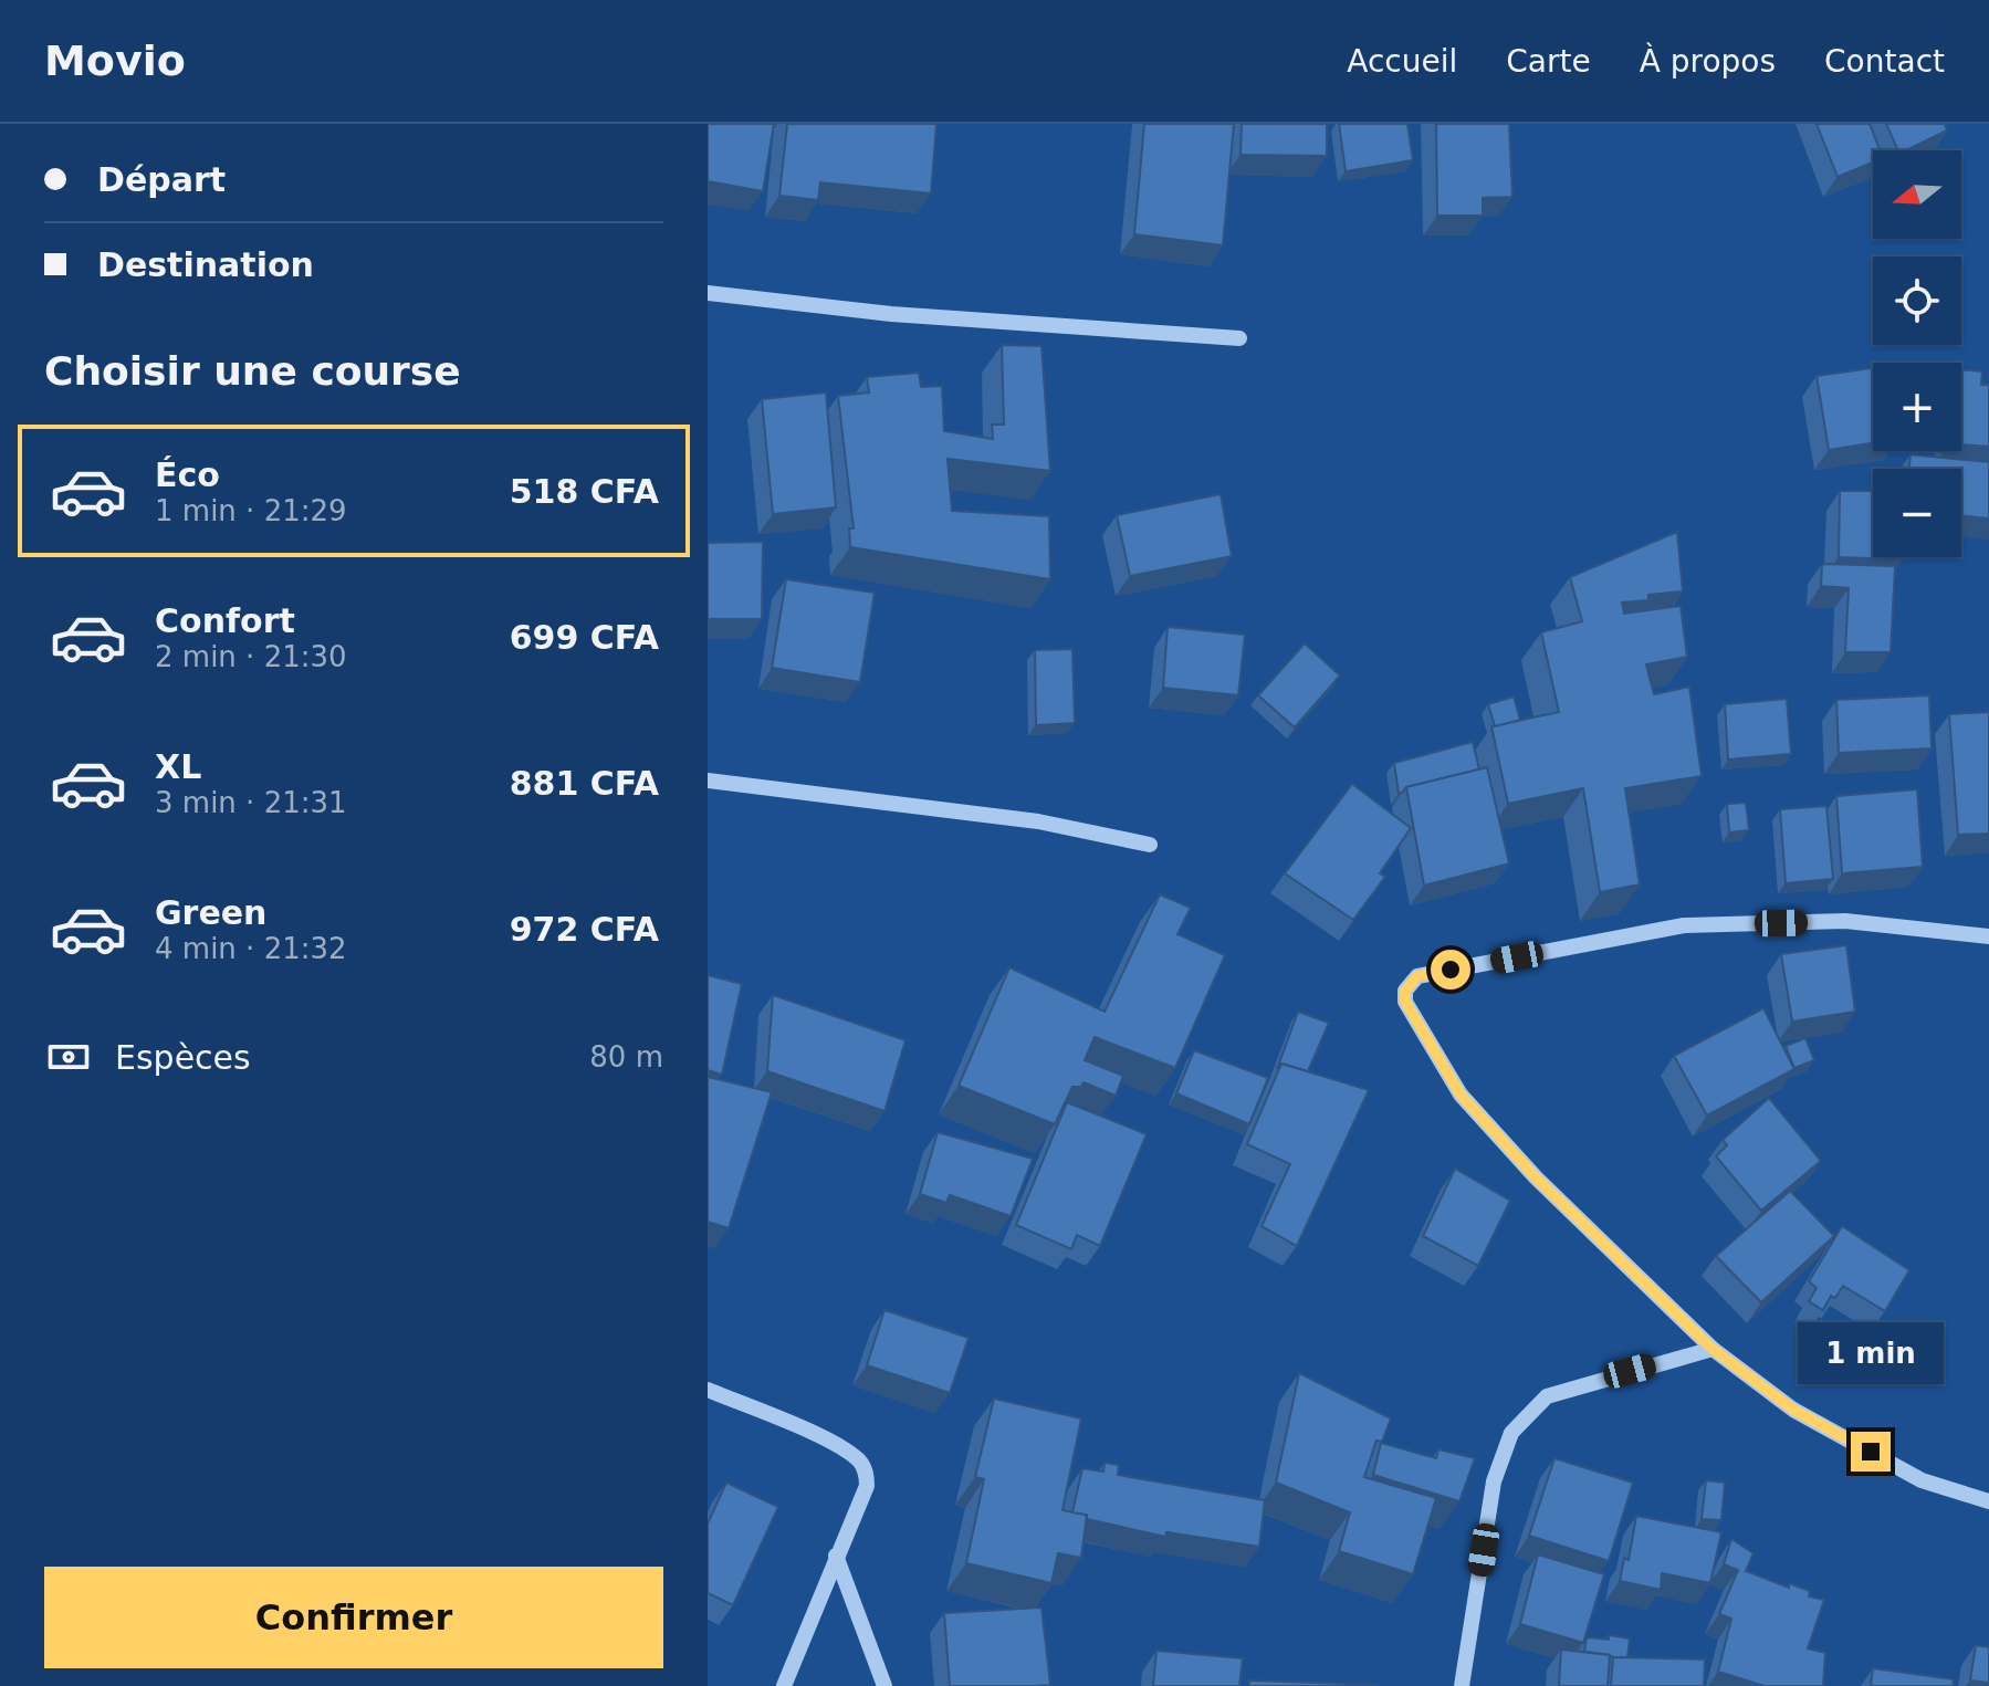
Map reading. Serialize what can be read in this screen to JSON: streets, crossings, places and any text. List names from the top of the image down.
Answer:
{
  "north": "left",
  "page": {
    "header": "Movio",
    "nav": [
      "Accueil",
      "Carte",
      "À propos",
      "Contact"
    ],
    "banner": ["Départ", "Destination"],
    "map_buttons": ["+", "−"],
    "heading": "Choisir une course",
    "list": [
      {
        "name": "Éco",
        "note": "1 min · 21:29",
        "value": "518 CFA"
      },
      {
        "name": "Confort",
        "note": "2 min · 21:30",
        "value": "699 CFA"
      },
      {
        "name": "XL",
        "note": "3 min · 21:31",
        "value": "881 CFA"
      },
      {
        "name": "Green",
        "note": "4 min · 21:32",
        "value": "972 CFA"
      }
    ],
    "pay": ["Espèces", "80 m"],
    "bubble": "1 min",
    "buttons": "Confirmer"
  }
}
